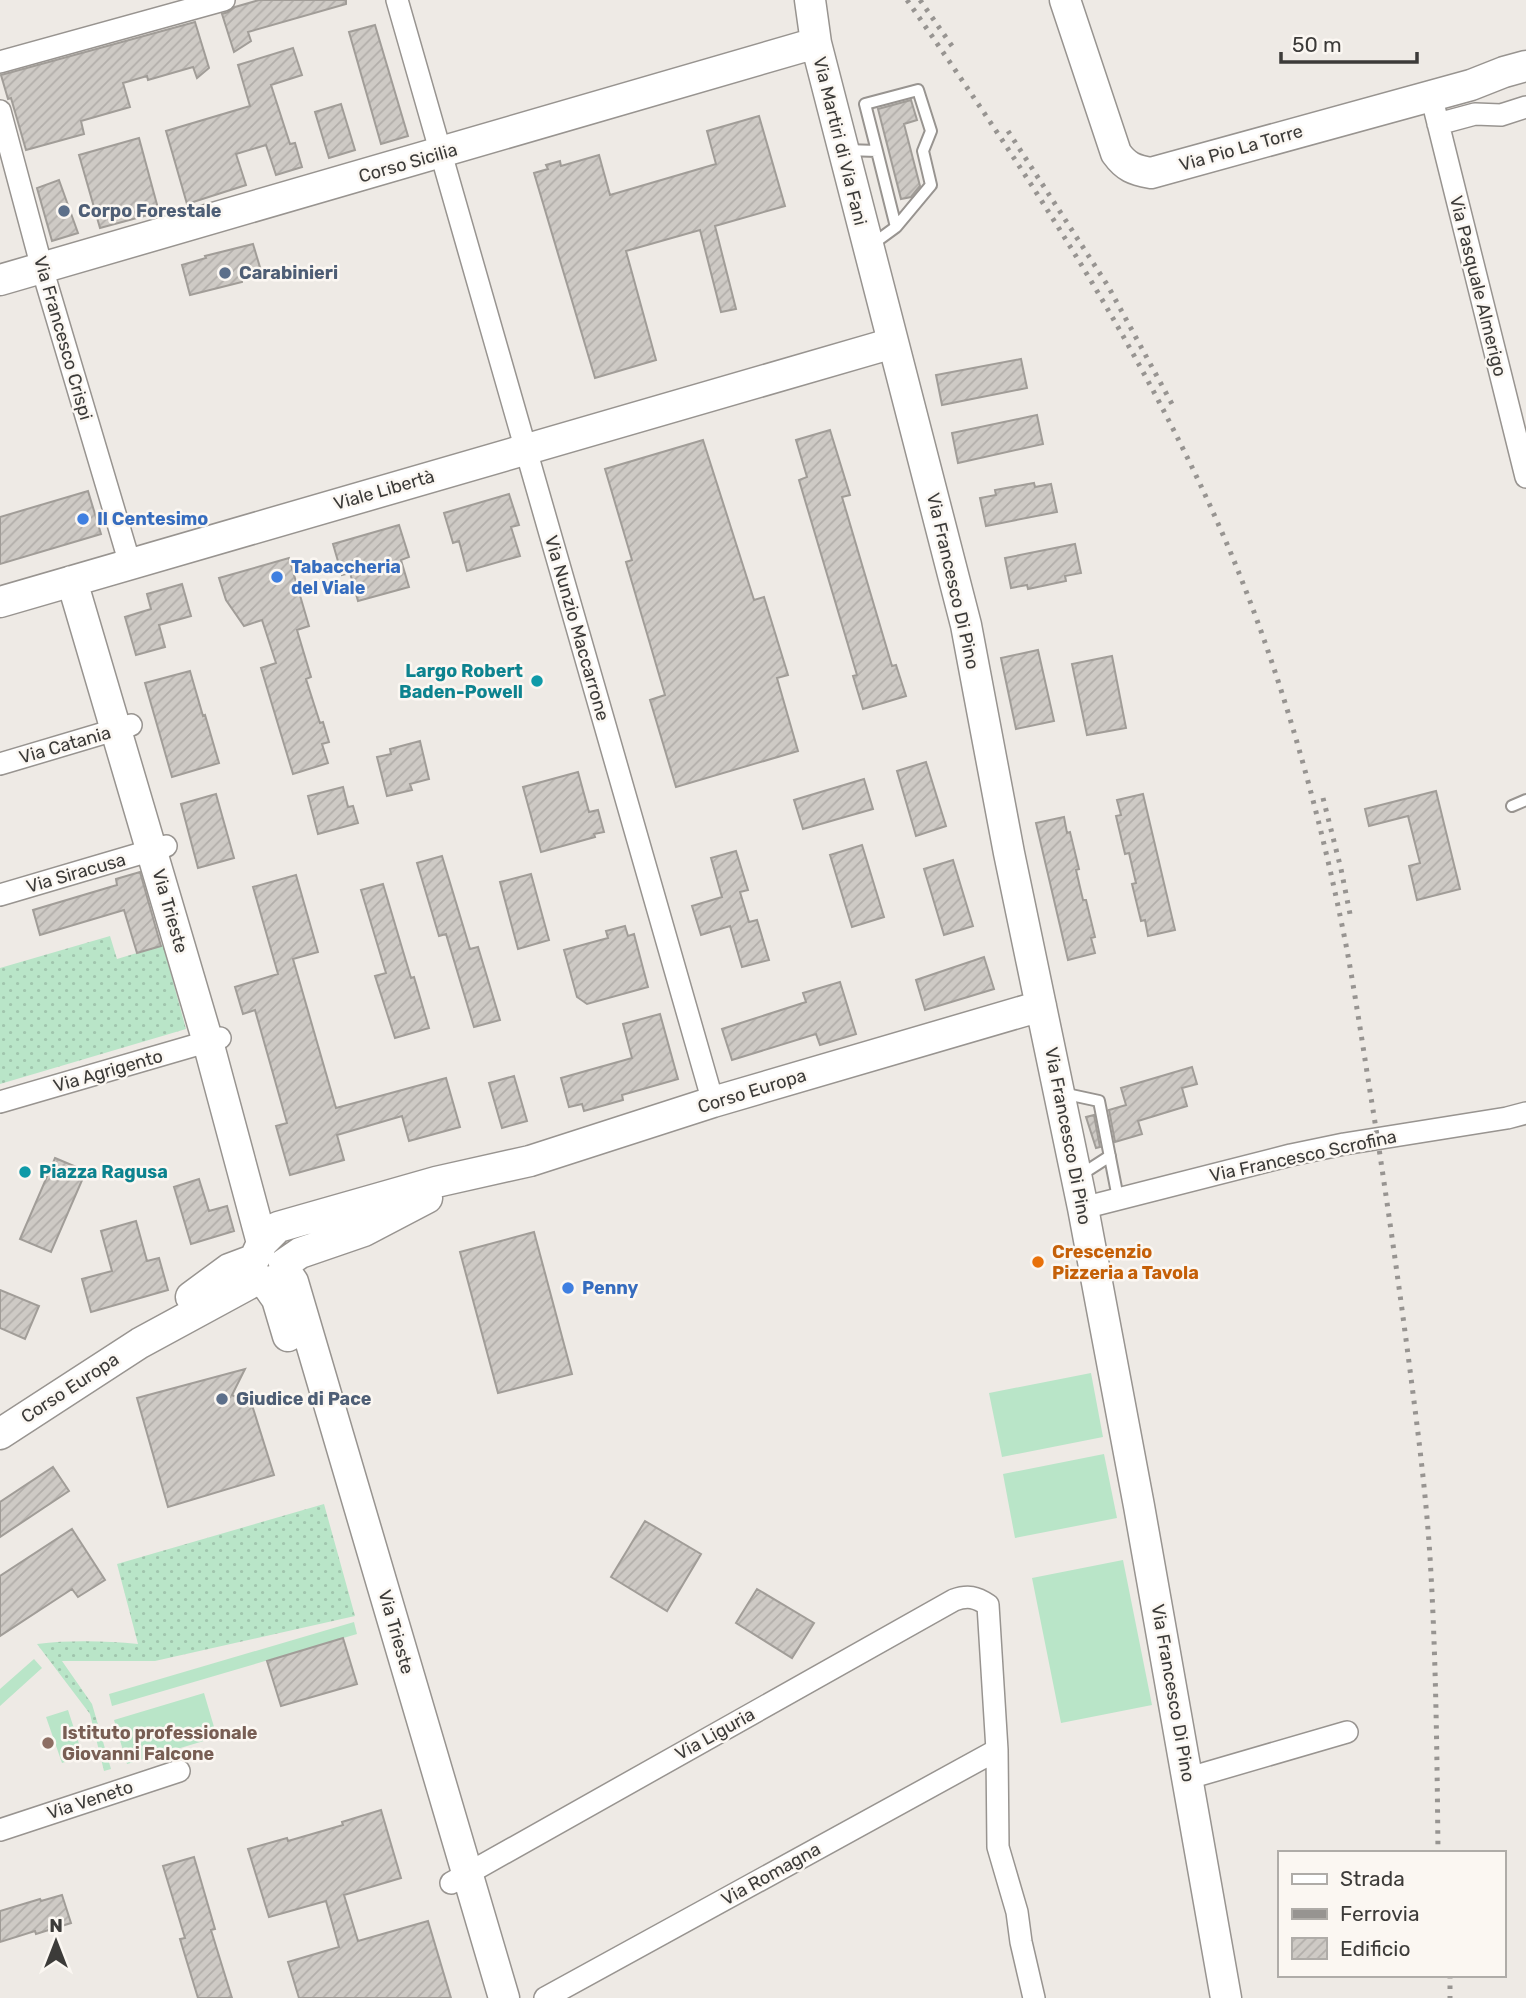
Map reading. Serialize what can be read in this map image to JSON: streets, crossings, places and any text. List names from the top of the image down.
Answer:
{
  "streets": {
    "street": [
      "Via Martiri di Via Fani",
      "Via Pio La Torre",
      "Corso Sicilia",
      "Via Pasquale Almerigo",
      "Via Francesco Crispi",
      "Viale Libertà",
      "Via Francesco Di Pino",
      "Via Nunzio Maccarrone",
      "Via Catania",
      "Via Siracusa",
      "Via Trieste",
      "Via Agrigento",
      "Corso Europa",
      "Via Francesco Scrofina",
      "Via Liguria",
      "Via Veneto",
      "Via Romagna"
    ]
  },
  "crossings": [
    ["Via Martiri di Via Fani", "Corso Sicilia"],
    ["Via Martiri di Via Fani", "Via Francesco Di Pino"],
    ["Via Pio La Torre", "Via Pasquale Almerigo"],
    ["Corso Sicilia", "Via Francesco Crispi"],
    ["Corso Sicilia", "Via Nunzio Maccarrone"],
    ["Via Francesco Crispi", "Viale Libertà"],
    ["Viale Libertà", "Via Francesco Di Pino"],
    ["Viale Libertà", "Via Nunzio Maccarrone"],
    ["Viale Libertà", "Via Trieste"],
    ["Via Francesco Di Pino", "Corso Europa"],
    ["Via Francesco Di Pino", "Via Francesco Scrofina"],
    ["Via Nunzio Maccarrone", "Corso Europa"],
    ["Via Catania", "Via Trieste"],
    ["Via Siracusa", "Via Trieste"],
    ["Via Trieste", "Via Agrigento"],
    ["Via Trieste", "Corso Europa"],
    ["Via Trieste", "Via Liguria"],
    ["Via Liguria", "Via Romagna"]
  ],
  "places": [
    "Corpo Forestale",
    "Carabinieri",
    "Il Centesimo",
    "Tabaccheria del Viale",
    "Largo Robert Baden-Powell",
    "Piazza Ragusa",
    "Crescenzio Pizzeria a Tavola",
    "Penny",
    "Giudice di Pace",
    "Istituto professionale Giovanni Falcone"
  ],
  "legend": ["Strada", "Ferrovia", "Edificio"],
  "scale_bar": "50 m",
  "north": "top"
}
